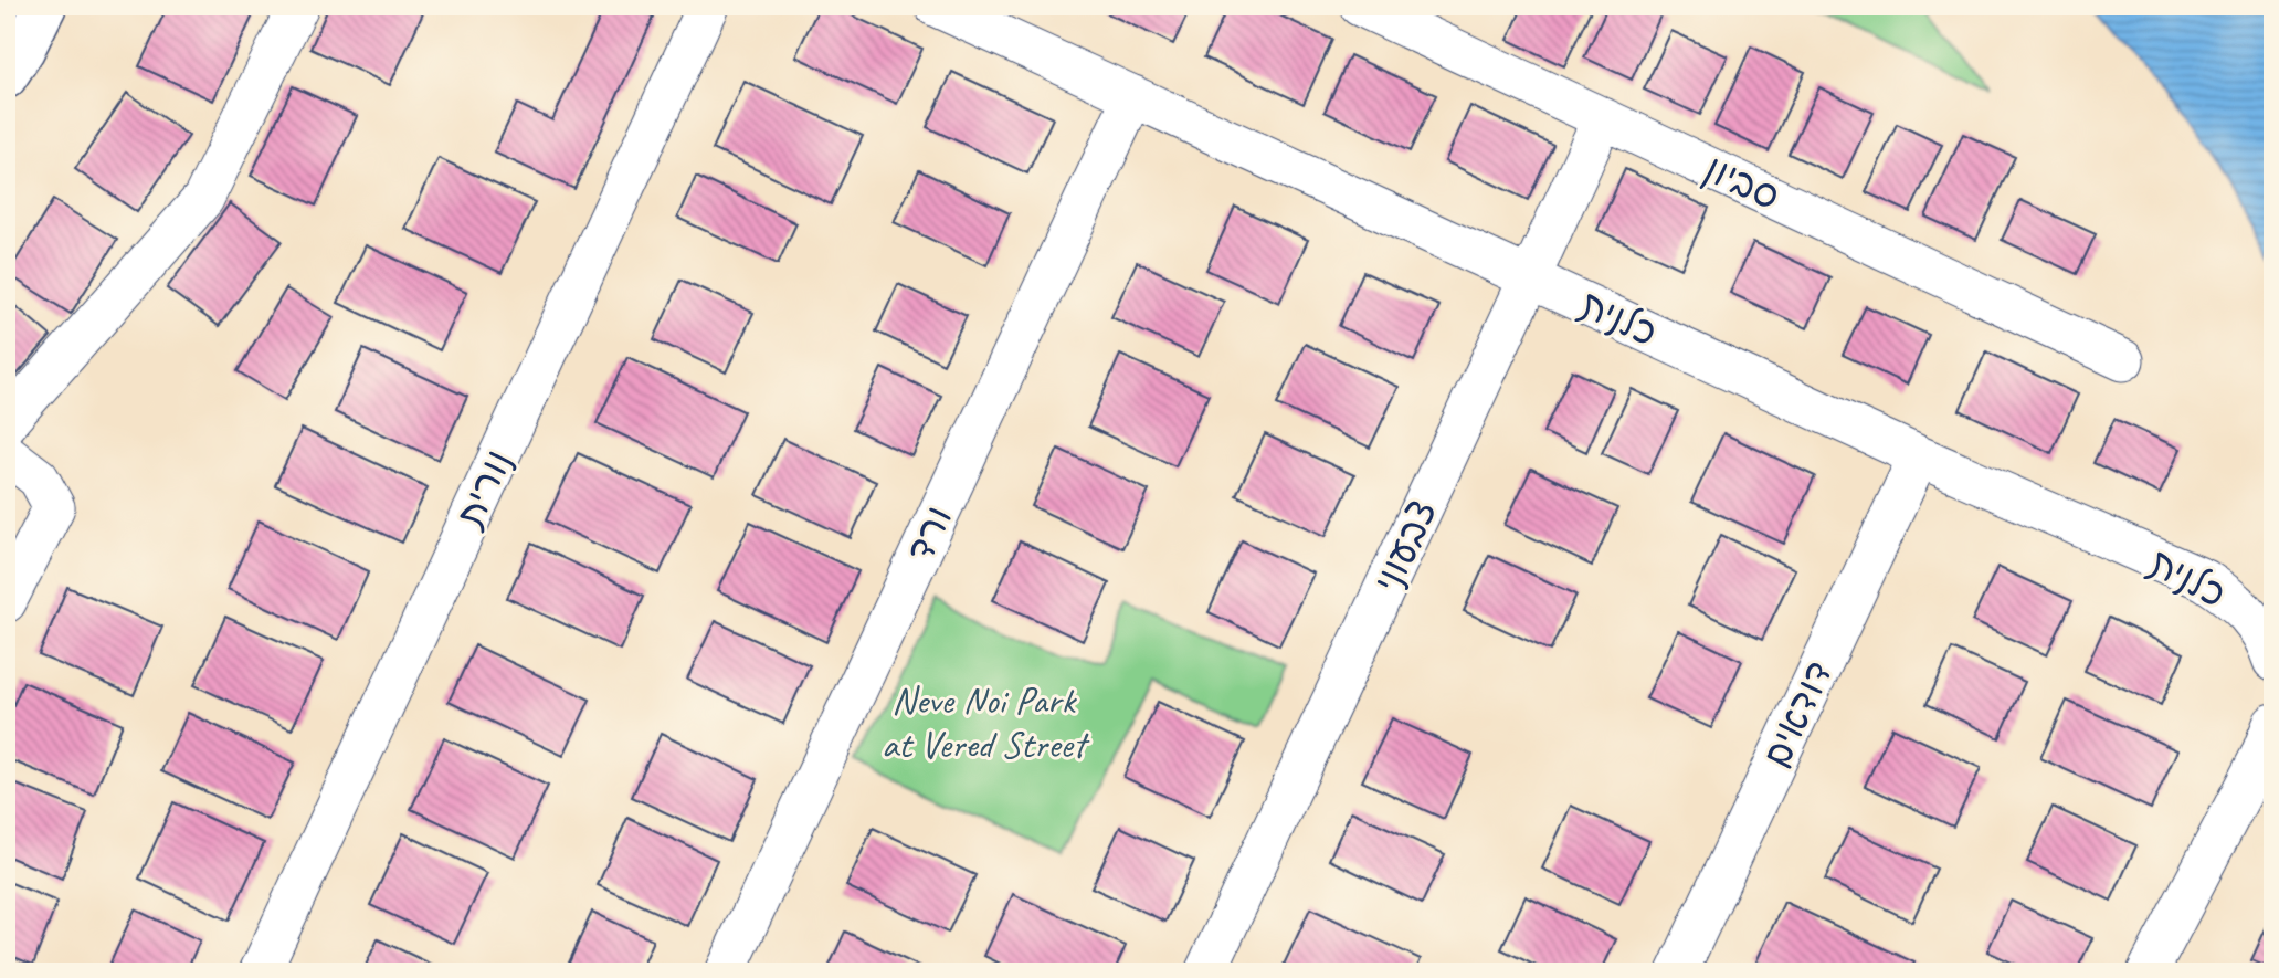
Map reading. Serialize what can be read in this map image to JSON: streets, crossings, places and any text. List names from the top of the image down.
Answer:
{
  "streets": {
    "street": [
      "סביון",
      "כלנית",
      "נורית",
      "ורד",
      "צבעוני",
      "דודאים"
    ]
  },
  "crossings": [
    ["סביון", "צבעוני"],
    ["כלנית", "ורד"],
    ["כלנית", "צבעוני"],
    ["כלנית", "דודאים"]
  ],
  "parks": ["Neve Noi Park at Vered Street"]
}
